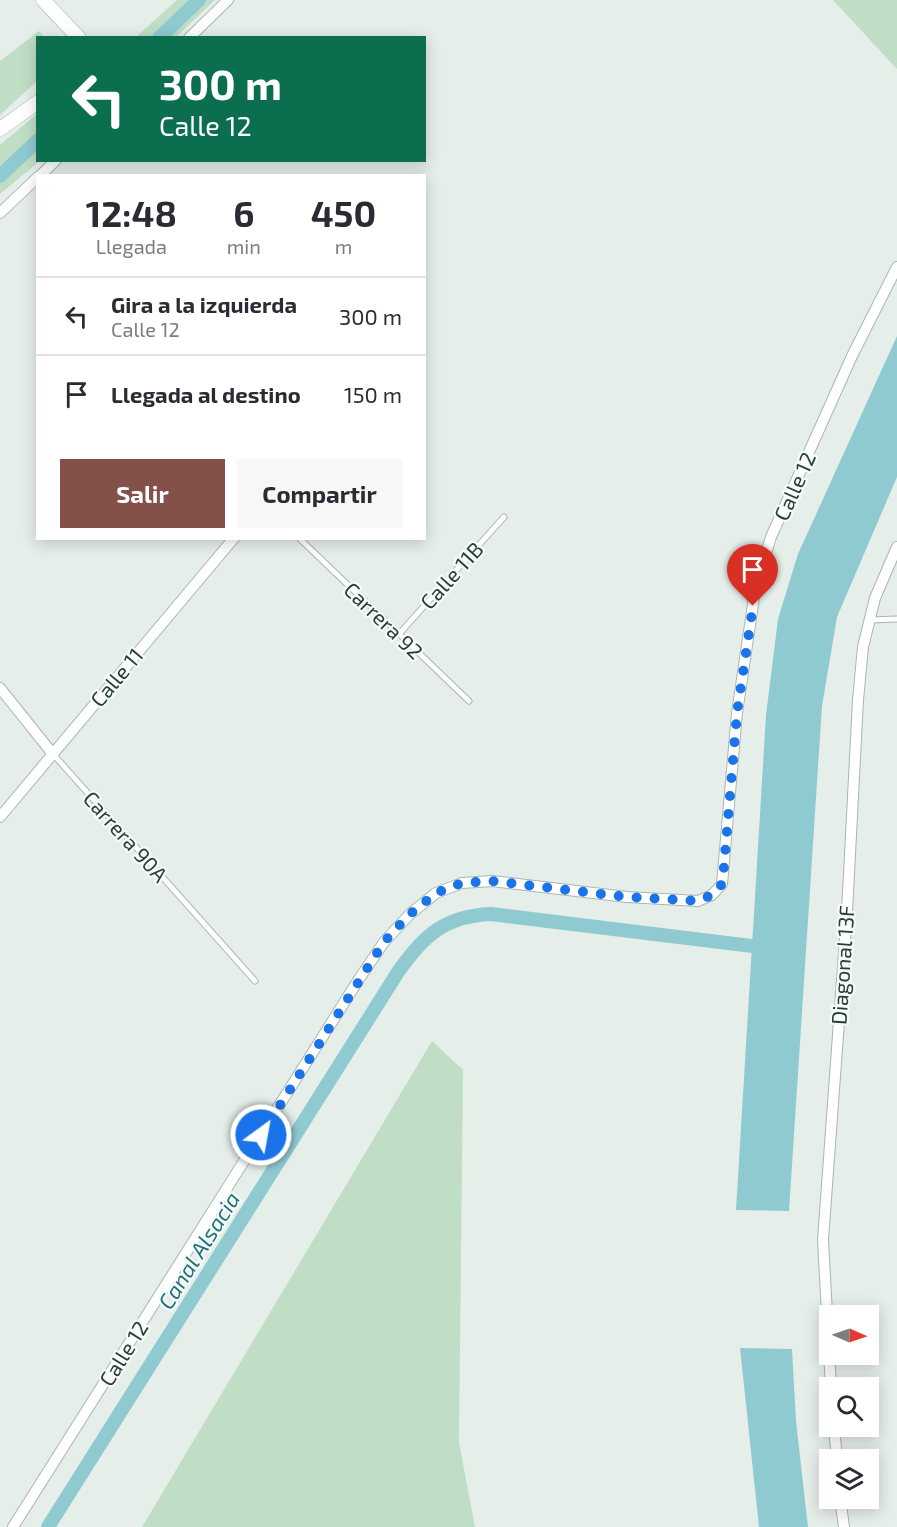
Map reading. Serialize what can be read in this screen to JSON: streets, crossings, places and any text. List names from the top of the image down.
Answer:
{
  "streets": {
    "street": [
      "Calle 12",
      "Calle 11",
      "Carrera 90A",
      "Diagonal 13F"
    ],
    "lane": ["Calle 11B", "Carrera 92"]
  },
  "crossings": [
    ["Calle 11B", "Carrera 92"],
    ["Calle 11", "Carrera 90A"]
  ],
  "water": ["Canal Alsacia"],
  "north": "right",
  "page": {
    "turn": ["300 m", "Calle 12"],
    "eta": [
      "12:48",
      "Llegada",
      "6",
      "min",
      "450",
      "m"
    ],
    "list": [
      {
        "name": "Gira a la izquierda",
        "note": "Calle 12",
        "value": "300 m"
      },
      {
        "name": "Llegada al destino",
        "value": "150 m"
      }
    ],
    "buttons": ["Salir", "Compartir"]
  }
}
